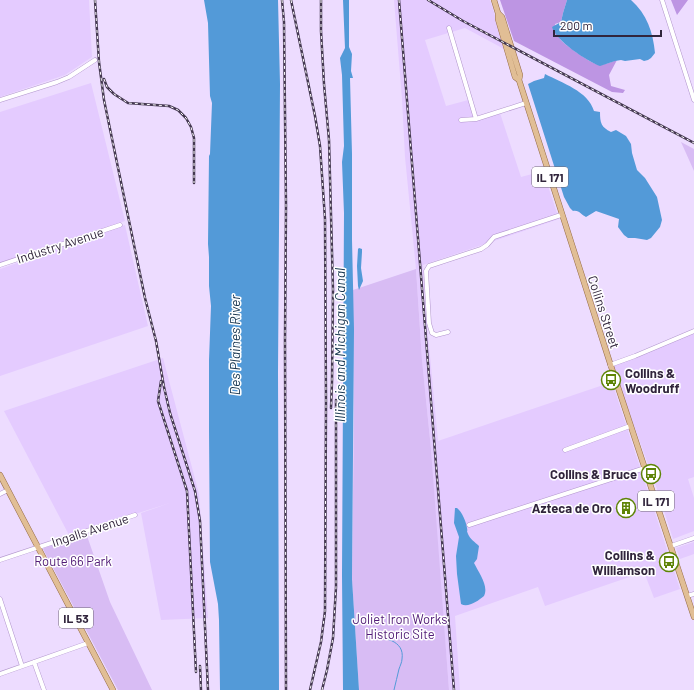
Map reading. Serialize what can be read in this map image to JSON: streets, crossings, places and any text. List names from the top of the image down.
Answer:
{
  "streets": {
    "main road": ["IL 171", "Collins Street", "IL 53"],
    "street": ["Industry Avenue", "Ingalls Avenue"]
  },
  "crossings": [
    ["Ingalls Avenue", "IL 53"]
  ],
  "water": ["Des Plaines River", "Illinois and Michigan Canal"],
  "parks": ["Route 66 Park", "Joliet Iron Works Historic Site"],
  "places": {
    "bus stop": ["Collins & Woodruff", "Collins & Bruce", "Collins & Williamson"],
    "building": ["Azteca de Oro"]
  },
  "scale_bar": "200 m"
}
